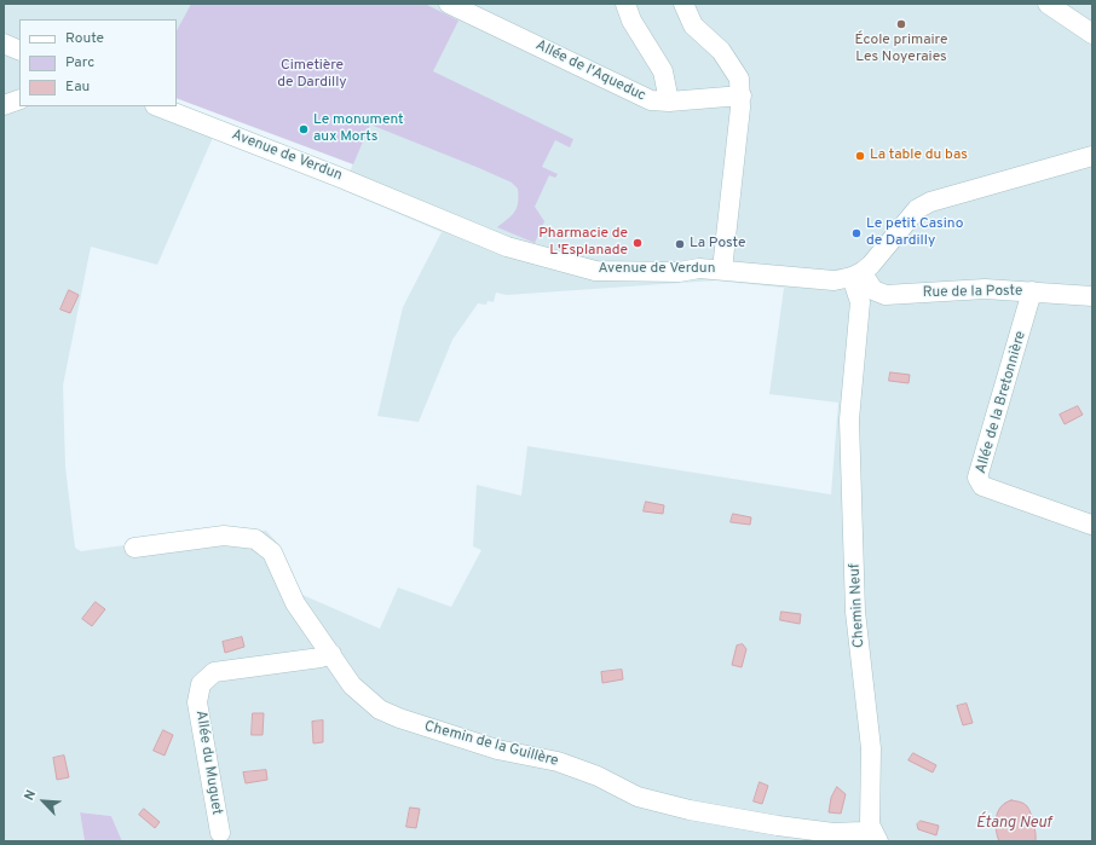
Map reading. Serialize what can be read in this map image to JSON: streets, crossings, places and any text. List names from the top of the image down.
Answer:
{
  "streets": {
    "street": [
      "Allée de l'Aqueduc",
      "Avenue de Verdun",
      "Rue de la Poste",
      "Allée de la Bretonnière",
      "Chemin Neuf",
      "Chemin de la Guillère",
      "Allée du Muguet"
    ]
  },
  "crossings": [
    ["Avenue de Verdun", "Chemin Neuf"],
    ["Rue de la Poste", "Allée de la Bretonnière"],
    ["Rue de la Poste", "Chemin Neuf"],
    ["Chemin Neuf", "Chemin de la Guillère"],
    ["Chemin de la Guillère", "Allée du Muguet"]
  ],
  "water": ["Étang Neuf"],
  "parks": ["Cimetière de Dardilly"],
  "places": [
    "École primaire Les Noyeraies",
    "Le monument aux Morts",
    "La table du bas",
    "Le petit Casino de Dardilly",
    "Pharmacie de L'Esplanade",
    "La Poste"
  ],
  "legend": ["Route", "Parc", "Eau"],
  "north": "top left"
}
